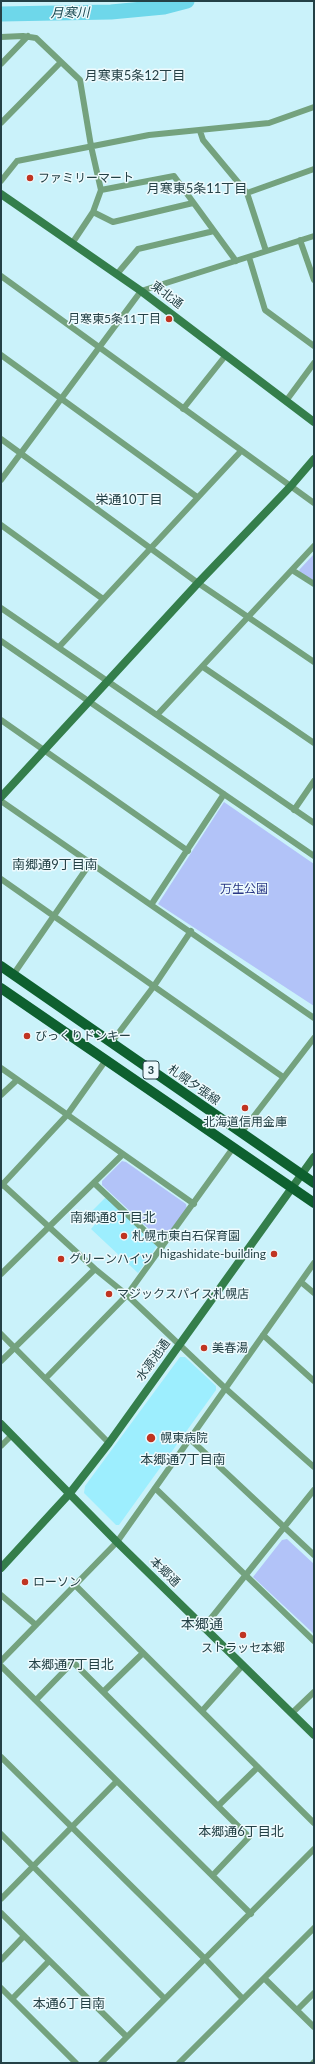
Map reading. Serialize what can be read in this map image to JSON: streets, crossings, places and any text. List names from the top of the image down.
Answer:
{
  "streets": {
    "main road": ["3", "札幌夕張線"],
    "street": ["東北通", "水源池通", "本郷通"]
  },
  "crossings": [
    ["3", "水源池通"],
    ["札幌夕張線", "水源池通"],
    ["水源池通", "本郷通"]
  ],
  "districts": [
    "月寒東5条12丁目",
    "月寒東5条11丁目",
    "栄通10丁目",
    "南郷通9丁目南",
    "南郷通8丁目北",
    "本郷通7丁目南",
    "本郷通",
    "本郷通7丁目北",
    "本郷通6丁目北",
    "本通6丁目南"
  ],
  "water": ["月寒川"],
  "parks": ["万生公園"],
  "places": [
    "ファミリーマート",
    "月寒東5条11丁目",
    "びっくりドンキー",
    "北海道信用金庫",
    "札幌市東白石保育園",
    "higashidate-building",
    "グリーンハイツ",
    "マジックスパイス札幌店",
    "美春湯",
    "幌東病院",
    "ローソン",
    "ストラッセ本郷"
  ]
}
